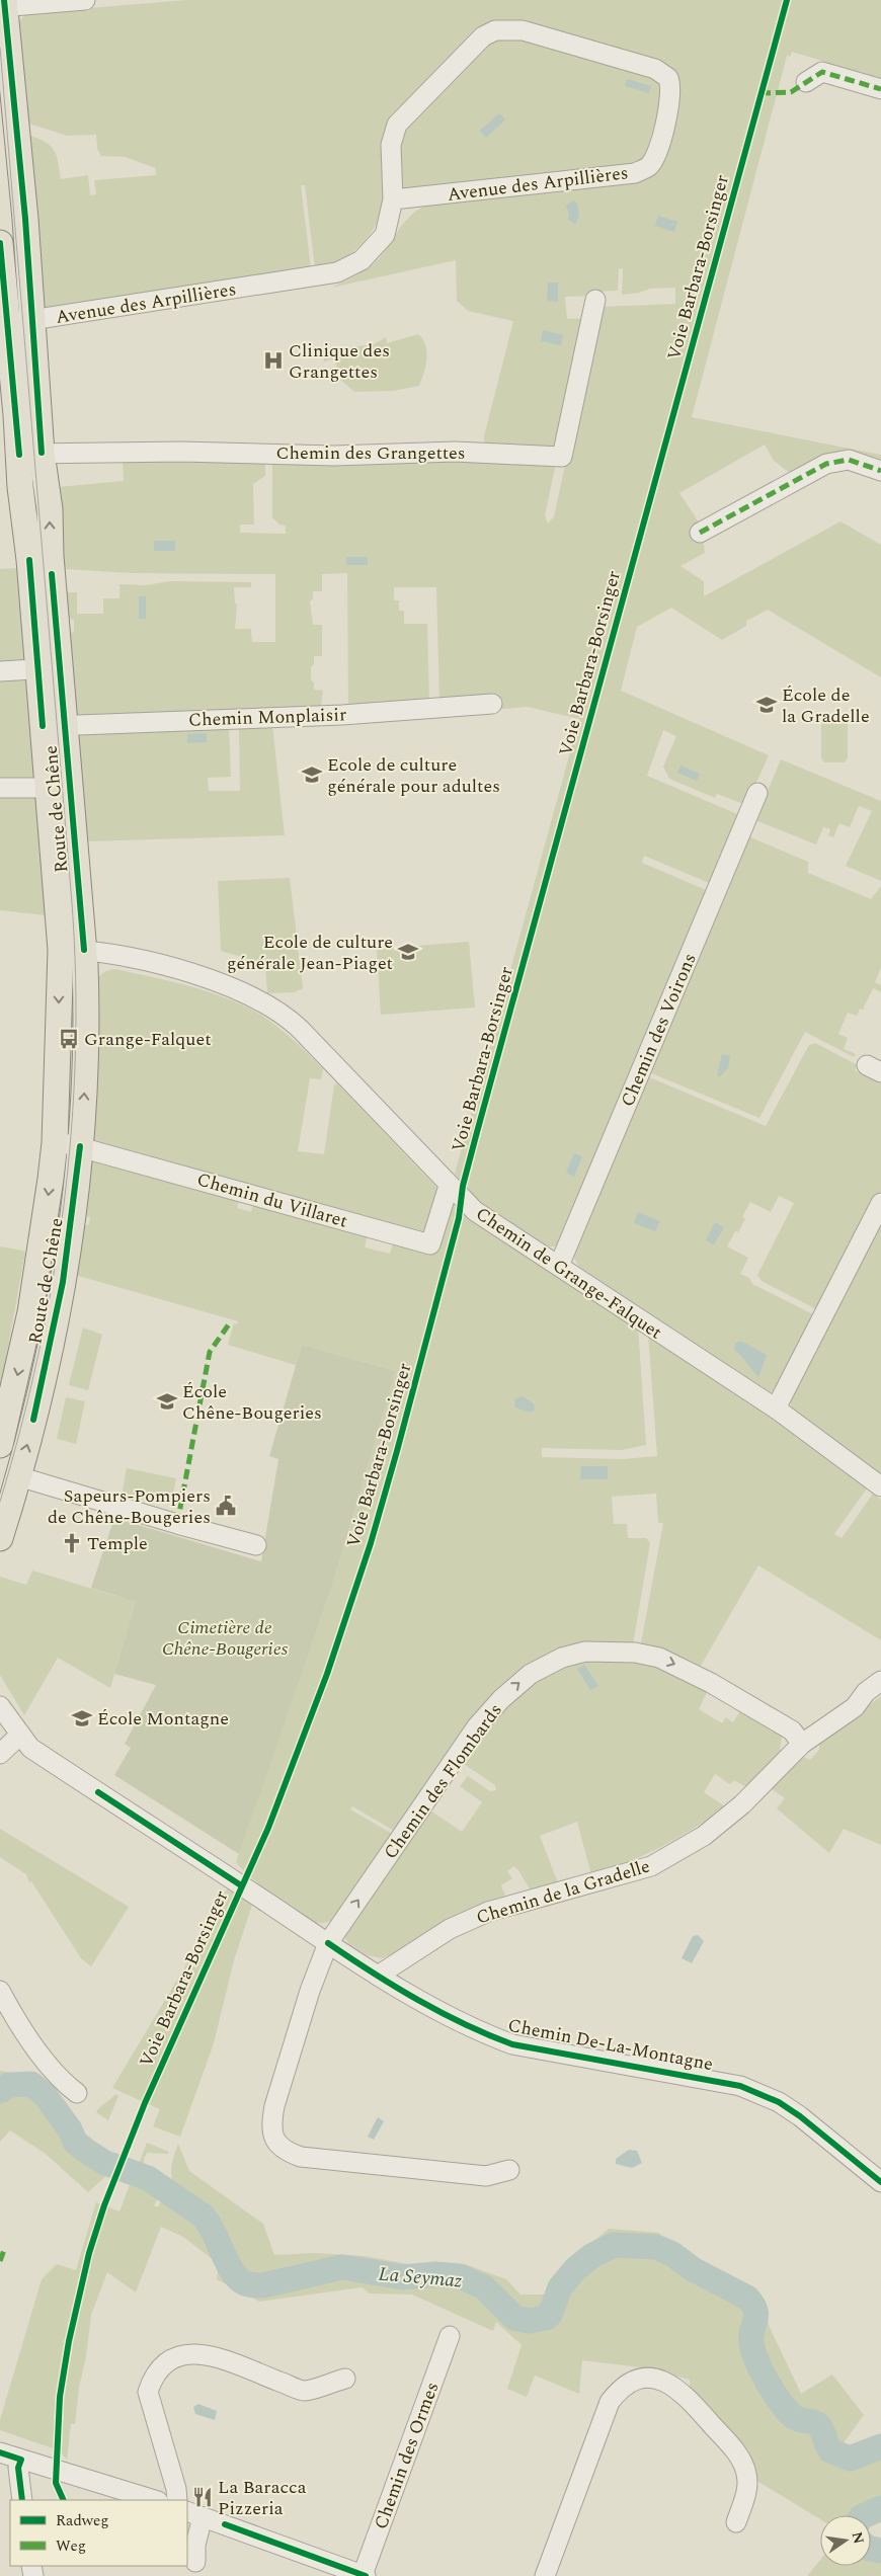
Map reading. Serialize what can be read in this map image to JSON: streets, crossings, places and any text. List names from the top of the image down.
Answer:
{
  "streets": {
    "main road": ["Route de Chêne"],
    "street": [
      "Avenue des Arpillières",
      "Chemin des Grangettes",
      "Chemin Monplaisir",
      "Chemin des Voirons",
      "Chemin du Villaret",
      "Chemin de Grange-Falquet",
      "Chemin des Flombards",
      "Chemin de la Gradelle",
      "Chemin De-La-Montagne",
      "Chemin des Ormes"
    ],
    "cycle path": ["Voie Barbara-Borsinger"]
  },
  "crossings": [
    ["Avenue des Arpillières", "Route de Chêne"],
    ["Chemin des Grangettes", "Route de Chêne"],
    ["Chemin Monplaisir", "Route de Chêne"],
    ["Route de Chêne", "Chemin du Villaret"],
    ["Route de Chêne", "Chemin de Grange-Falquet"],
    ["Chemin des Voirons", "Chemin de Grange-Falquet"],
    ["Chemin du Villaret", "Chemin de Grange-Falquet"],
    ["Chemin des Flombards", "Chemin de la Gradelle"],
    ["Chemin des Flombards", "Chemin De-La-Montagne"],
    ["Chemin de la Gradelle", "Chemin De-La-Montagne"]
  ],
  "one_way": ["Chemin des Flombards"],
  "water": ["La Seymaz"],
  "parks": ["Cimetière de Chêne-Bougeries"],
  "places": {
    "hospital": ["Clinique des Grangettes"],
    "school or university": [
      "École de la Gradelle",
      "Ecole de culture générale pour adultes",
      "Ecole de culture générale Jean-Piaget",
      "École Chêne-Bougeries",
      "École Montagne"
    ],
    "bus stop": ["Grange-Falquet"],
    "public building": ["Sapeurs-Pompiers de Chêne-Bougeries"],
    "church": ["Temple"],
    "restaurant": ["La Baracca Pizzeria"]
  },
  "legend": ["Radweg", "Weg"],
  "north": "right"
}
